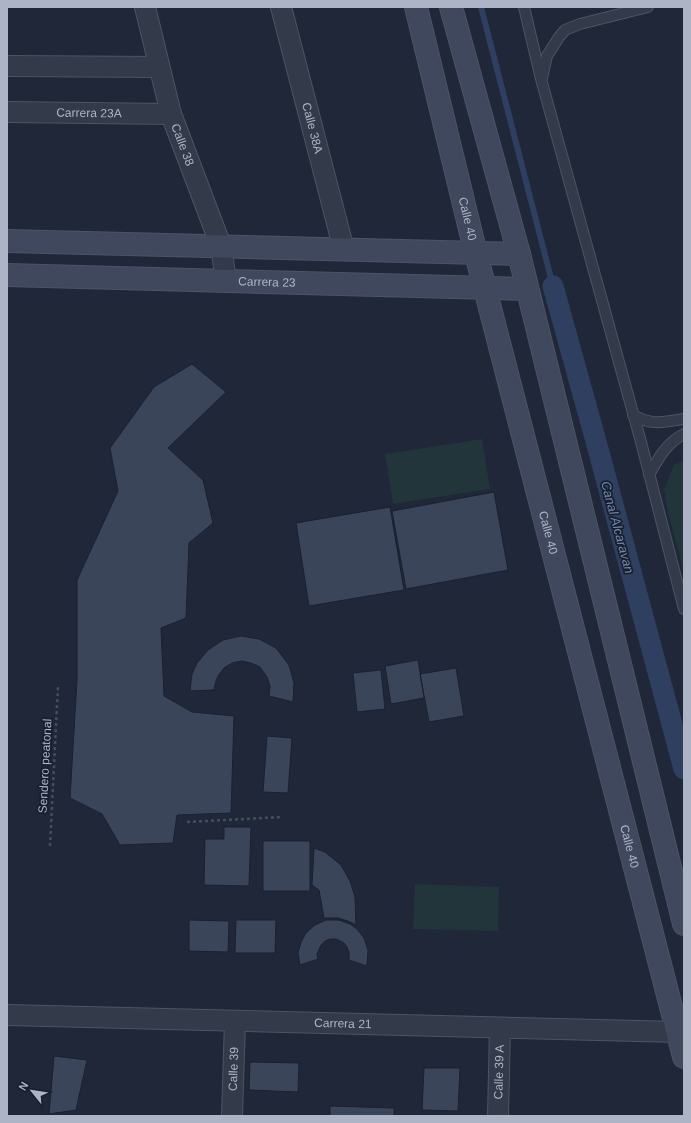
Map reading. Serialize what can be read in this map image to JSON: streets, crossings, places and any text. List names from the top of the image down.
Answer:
{
  "streets": {
    "main road": ["Calle 40", "Carrera 23"],
    "street": [
      "Carrera 23A",
      "Calle 38A",
      "Calle 38",
      "Carrera 21",
      "Calle 39",
      "Calle 39 A"
    ],
    "path": ["Sendero peatonal"]
  },
  "crossings": [
    ["Carrera 23A", "Calle 38"],
    ["Calle 38", "Carrera 23"],
    ["Calle 40", "Carrera 23"],
    ["Calle 40", "Carrera 21"],
    ["Carrera 21", "Calle 39"],
    ["Carrera 21", "Calle 39 A"]
  ],
  "water": ["Canal Alcaravan"],
  "north": "top left"
}
